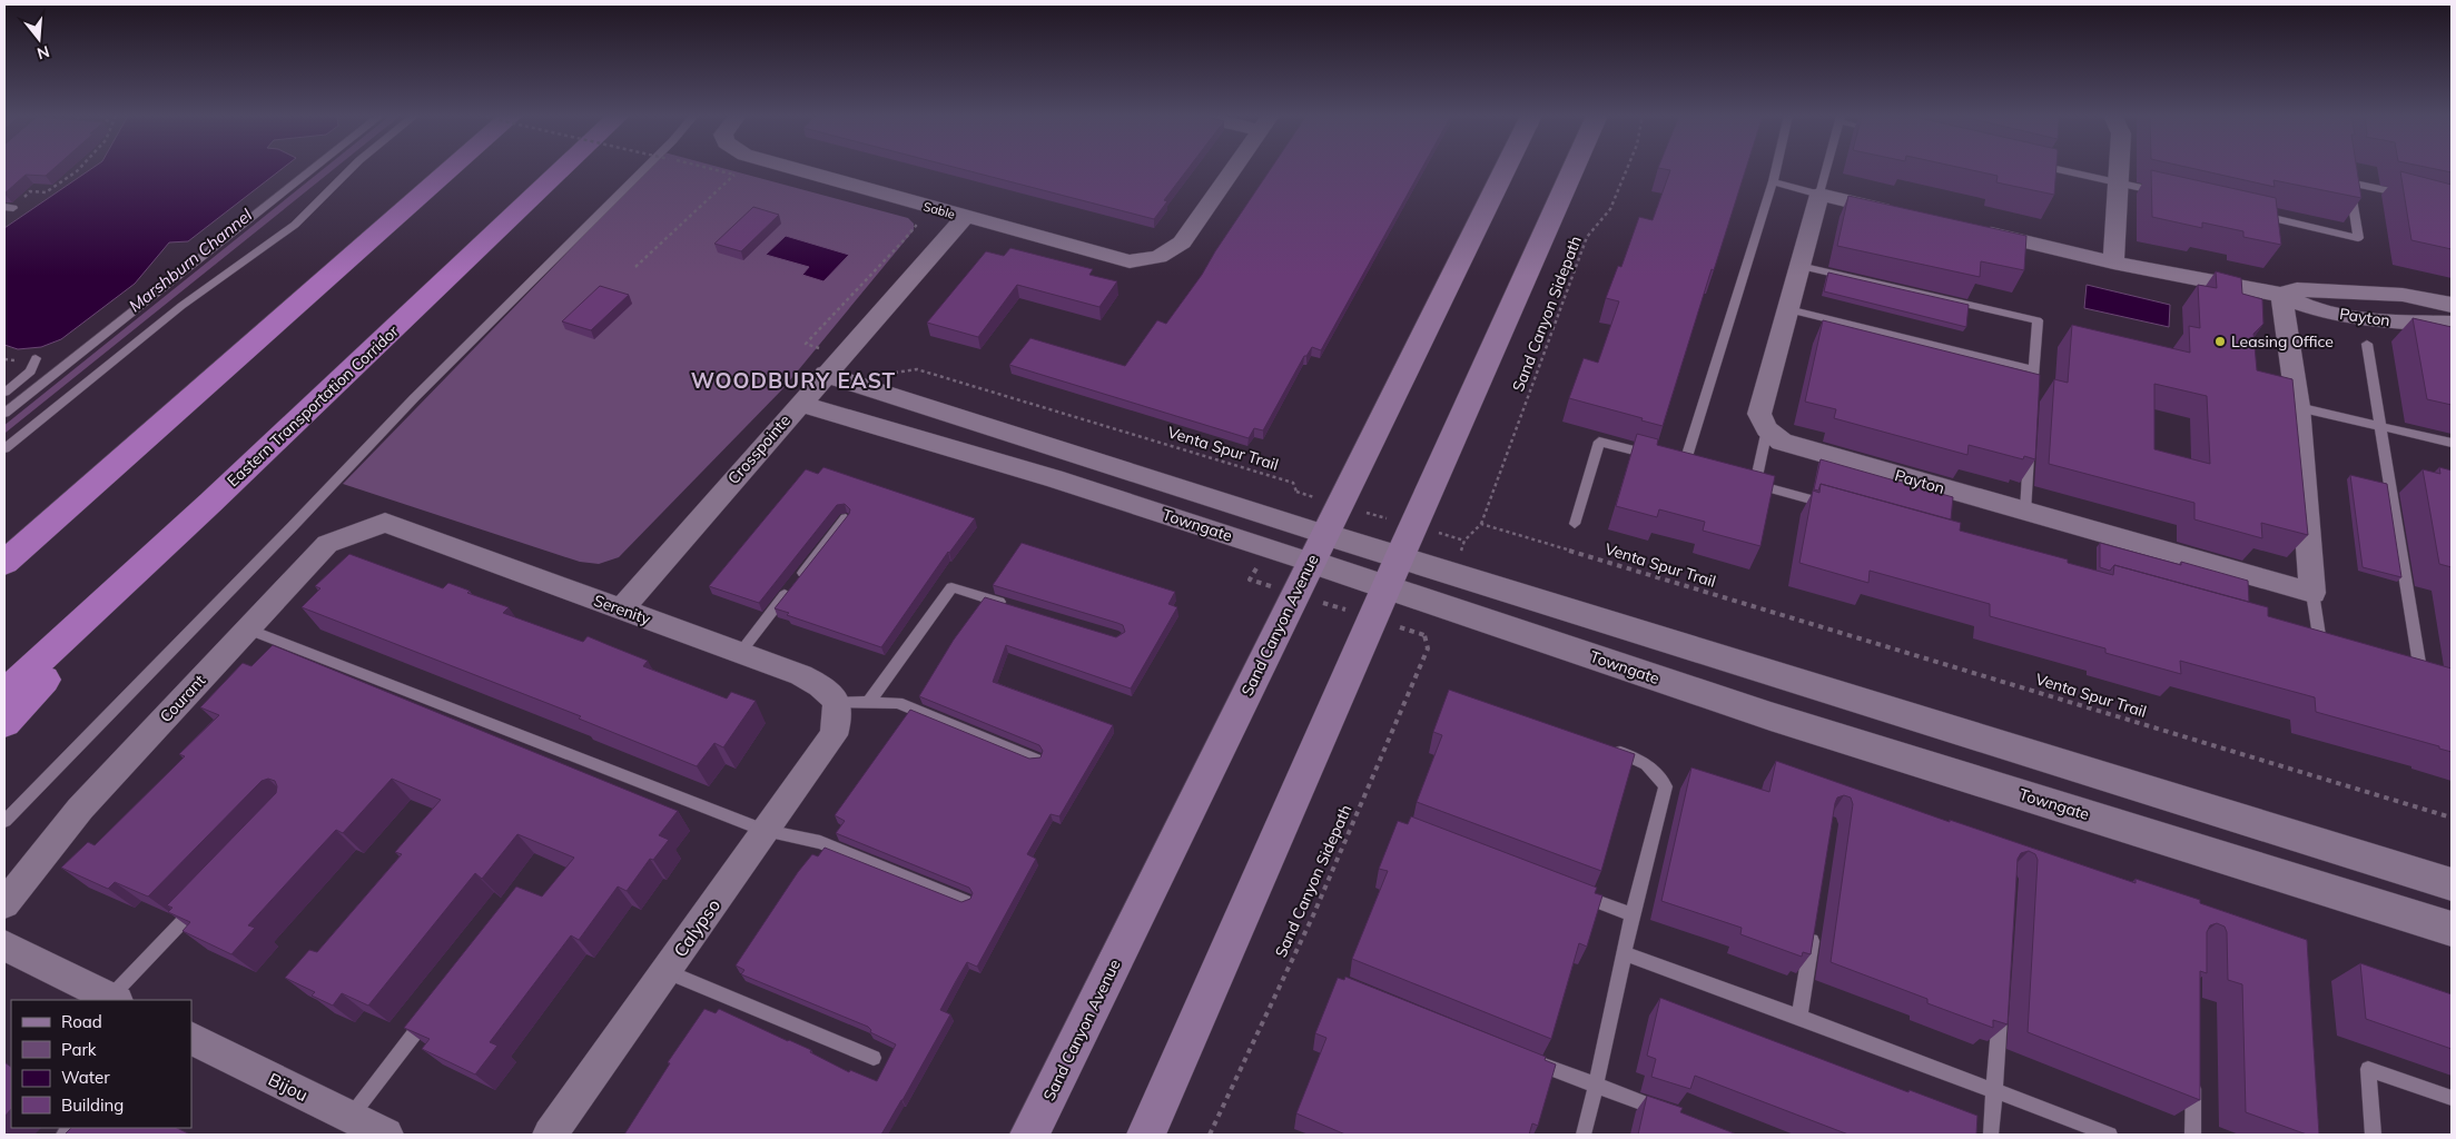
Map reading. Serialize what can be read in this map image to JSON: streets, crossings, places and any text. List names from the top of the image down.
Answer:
{
  "streets": {
    "highway": ["Eastern Transportation Corridor"],
    "main road": ["Sand Canyon Avenue"],
    "street": [
      "Sable",
      "Payton",
      "Crosspointe",
      "Towngate",
      "Serenity",
      "Courant",
      "Calypso",
      "Bijou"
    ],
    "path": ["Sand Canyon Sidepath", "Venta Spur Trail"]
  },
  "crossings": [
    ["Sable", "Crosspointe"],
    ["Sand Canyon Sidepath", "Venta Spur Trail"],
    ["Venta Spur Trail", "Sand Canyon Avenue"],
    ["Crosspointe", "Towngate"],
    ["Crosspointe", "Serenity"],
    ["Towngate", "Sand Canyon Avenue"],
    ["Serenity", "Courant"],
    ["Serenity", "Calypso"]
  ],
  "districts": ["WOODBURY EAST"],
  "water": ["Marshburn Channel"],
  "places": ["Leasing Office"],
  "legend": [
    "Road",
    "Park",
    "Water",
    "Building"
  ],
  "north": "bottom"
}
